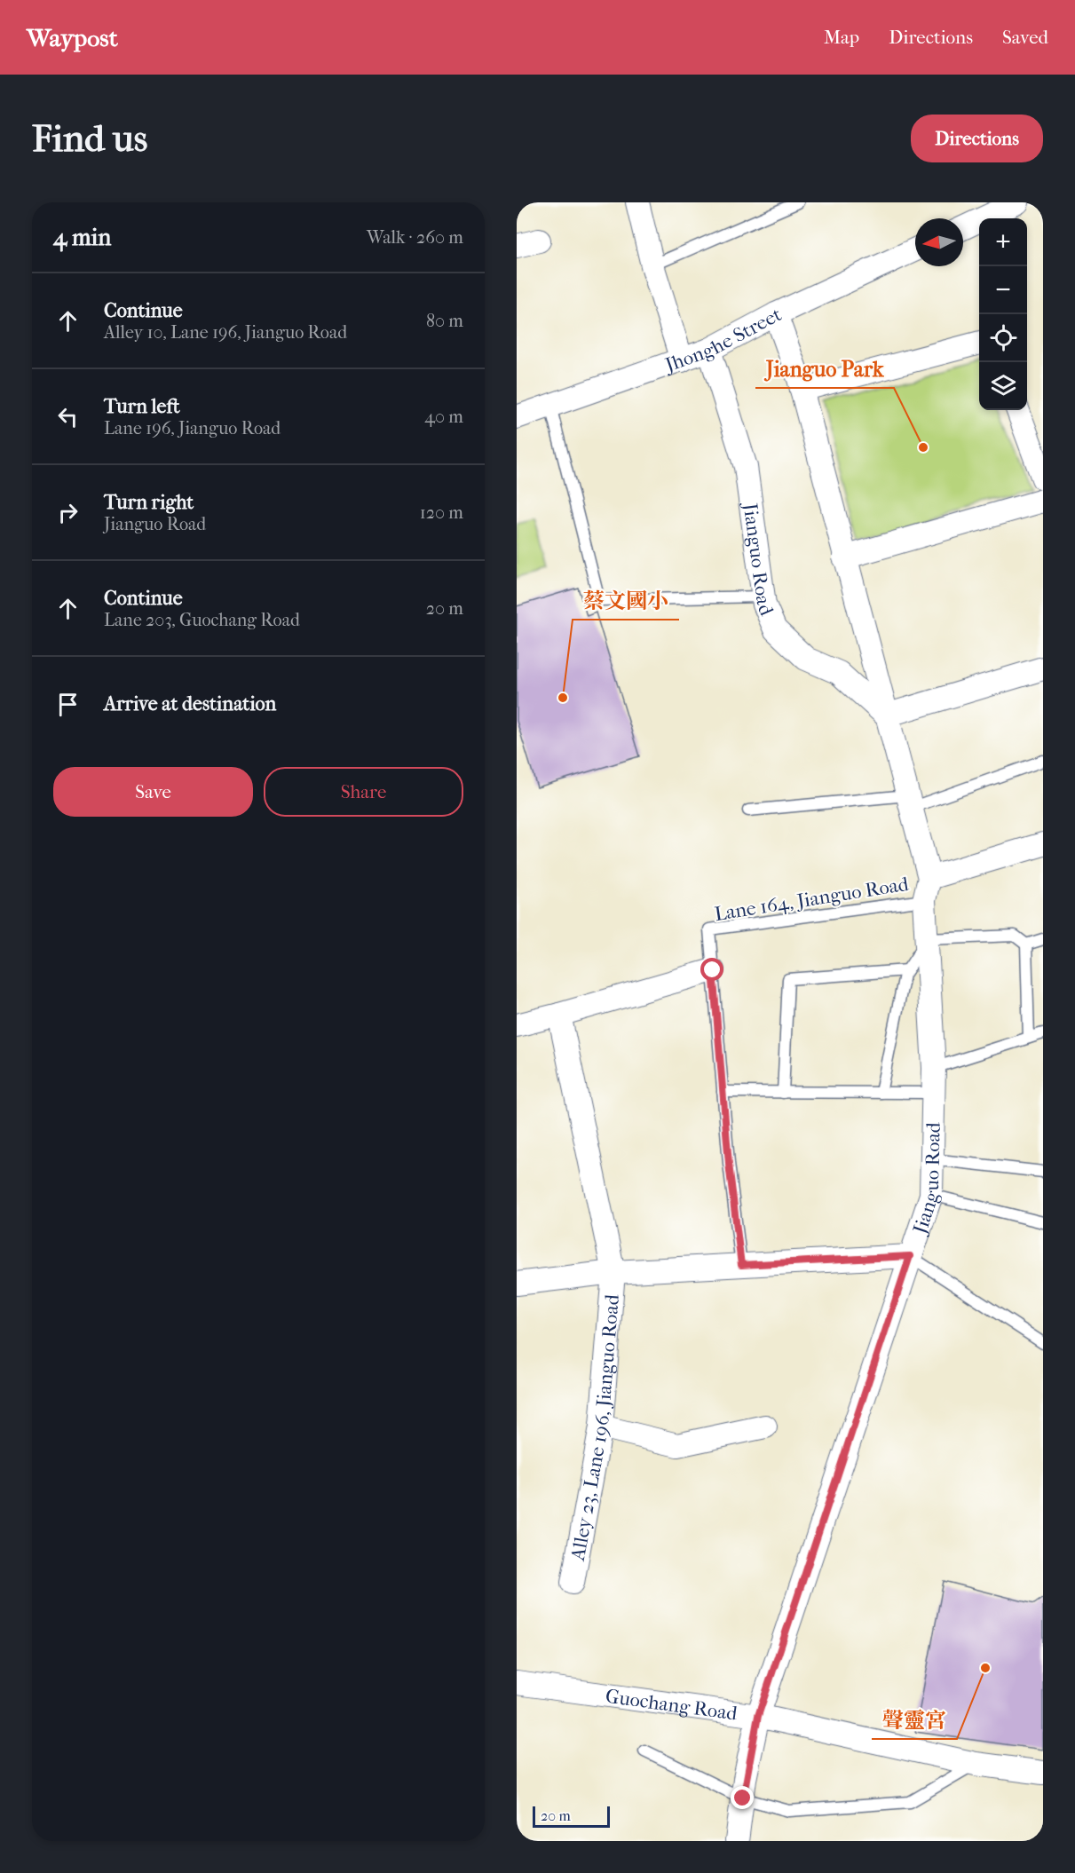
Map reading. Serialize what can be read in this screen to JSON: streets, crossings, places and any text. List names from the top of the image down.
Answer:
{
  "streets": {
    "street": [
      "Jhonghe Street",
      "Jianguo Road",
      "Alley 23, Lane 196, Jianguo Road",
      "Guochang Road"
    ],
    "lane": ["Lane 164, Jianguo Road"]
  },
  "crossings": [
    ["Jhonghe Street", "Jianguo Road"],
    ["Jianguo Road", "Lane 164, Jianguo Road"],
    ["Jianguo Road", "Guochang Road"]
  ],
  "places": ["Jianguo Park", "蔡文國小", "聲靈宮"],
  "scale_bar": "20 m",
  "north": "left",
  "page": {
    "header": "Waypost",
    "nav": ["Map", "Directions", "Saved"],
    "buttons": [
      "Directions",
      ["Save", "Share"]
    ],
    "title": "Find us",
    "heading": ["4 min", "Walk · 260 m"],
    "map_buttons": ["+", "−"],
    "list": [
      ["Continue", "Alley 10, Lane 196, Jianguo Road", "80 m"],
      ["Turn left", "Lane 196, Jianguo Road", "40 m"],
      ["Turn right", "Jianguo Road", "120 m"],
      ["Continue", "Lane 203, Guochang Road", "20 m"],
      "Arrive at destination"
    ],
    "scale": "20 m"
  }
}
